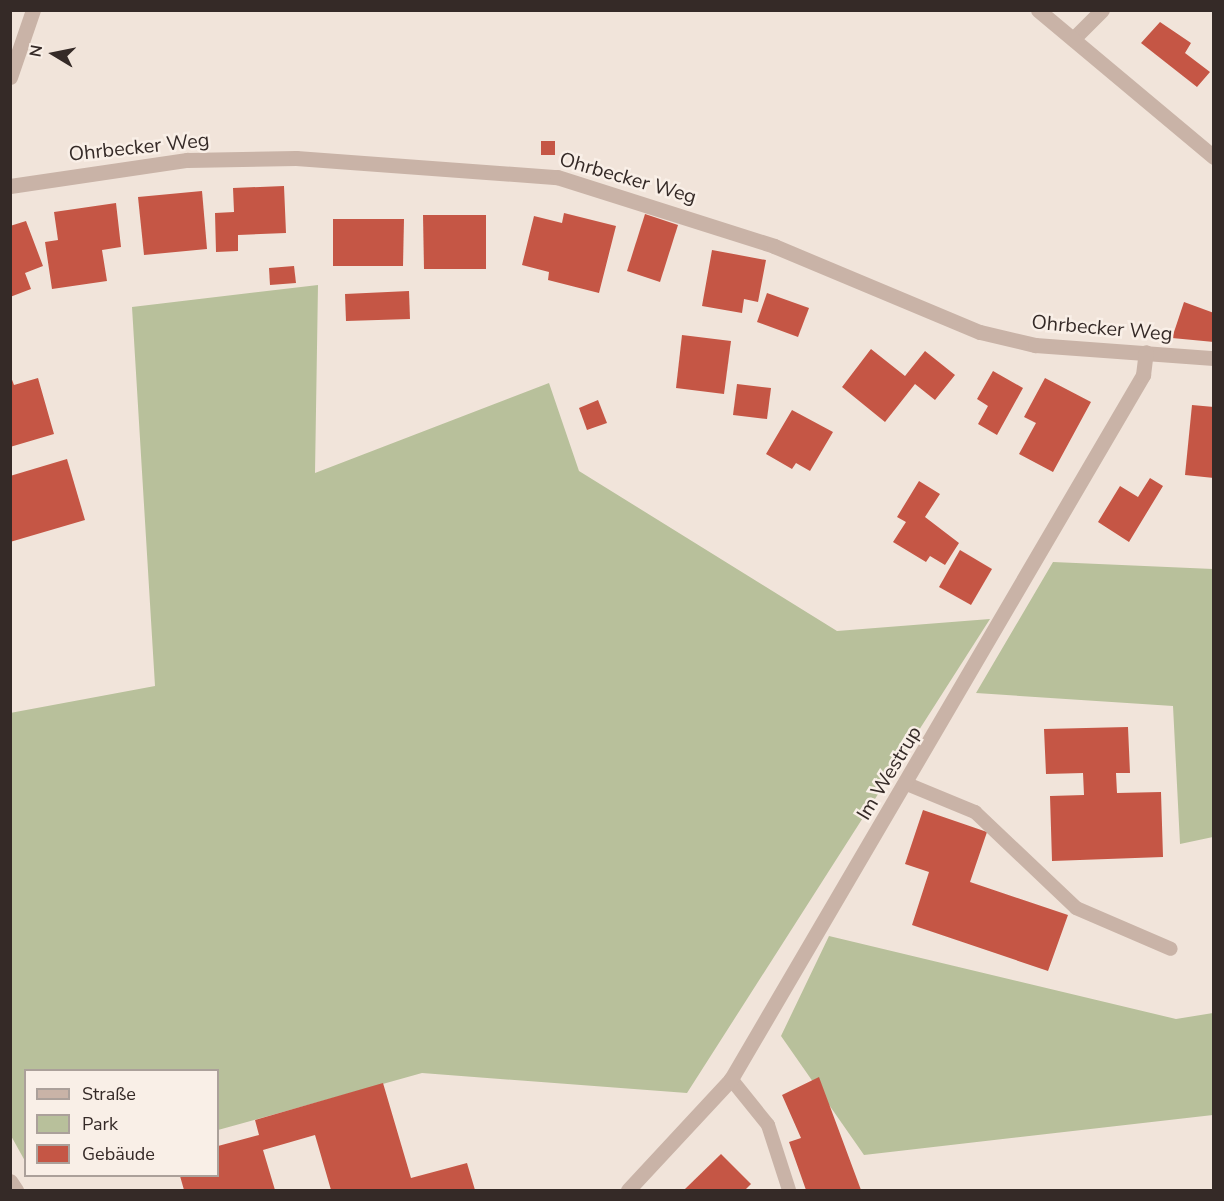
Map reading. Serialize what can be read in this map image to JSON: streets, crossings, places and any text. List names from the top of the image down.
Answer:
{
  "streets": {
    "street": ["Ohrbecker Weg", "Im Westrup"]
  },
  "crossings": [
    ["Ohrbecker Weg", "Im Westrup"]
  ],
  "legend": ["Straße", "Park", "Gebäude"],
  "north": "left"
}
